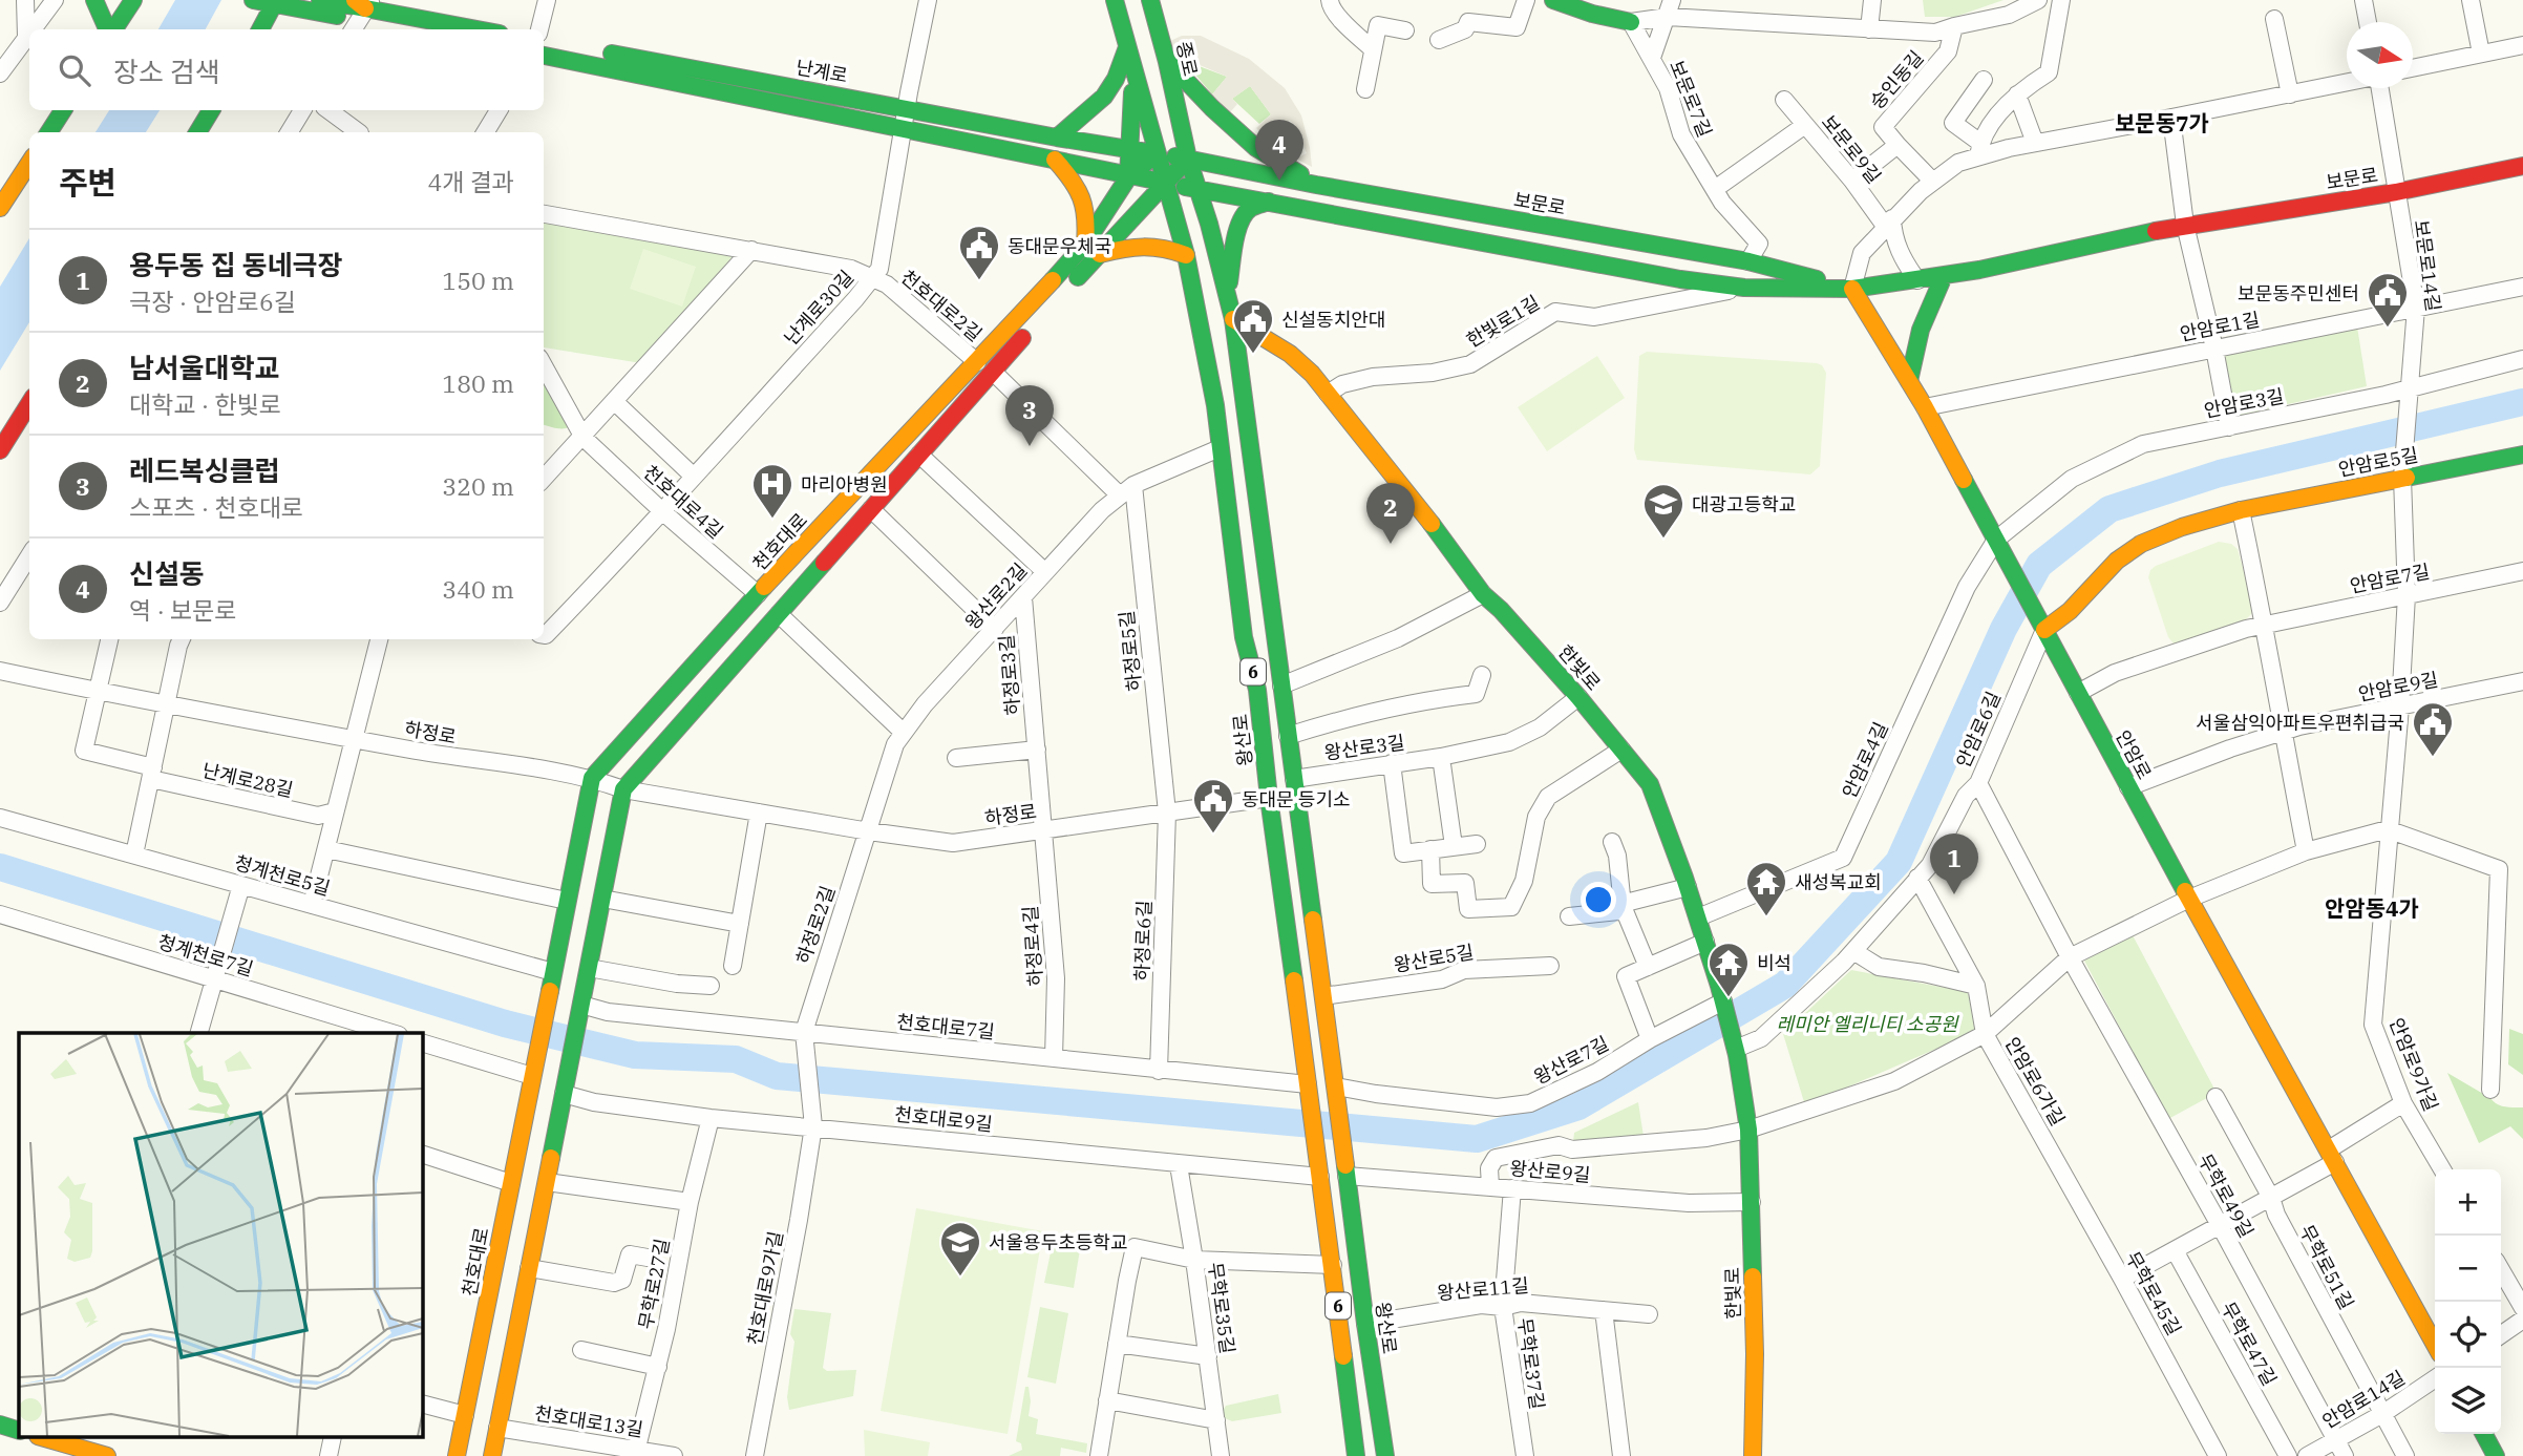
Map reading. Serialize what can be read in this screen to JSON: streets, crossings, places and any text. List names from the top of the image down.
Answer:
{
  "streets": {
    "main road": [
      "종로",
      "난계로",
      "숭인동길",
      "보문로",
      "안암로5길",
      "천호대로",
      "한빛로",
      "6",
      "왕산로",
      "안암로"
    ],
    "street": [
      "보문로7길",
      "보문로9길",
      "보문로14길",
      "천호대로2길",
      "난계로30길",
      "한빛로1길",
      "안암로1길",
      "안암로3길",
      "천호대로4길",
      "안암로7길",
      "왕산로2길",
      "하정로5길",
      "하정로3길",
      "안암로9길",
      "안암로6길",
      "하정로",
      "왕산로3길",
      "안암로4길",
      "난계로28길",
      "청계천로5길",
      "하정로2길",
      "하정로6길",
      "하정로4길",
      "청계천로7길",
      "왕산로5길",
      "천호대로7길",
      "왕산로7길",
      "안암로9가길",
      "안암로6가길",
      "천호대로9길",
      "왕산로9길",
      "무학로49길",
      "무학로51길",
      "무학로27길",
      "천호대로9가길",
      "왕산로11길",
      "무학로45길",
      "무학로35길",
      "무학로47길",
      "무학로37길",
      "안암로14길",
      "천호대로13길"
    ]
  },
  "crossings": [
    ["종로", "보문로"],
    ["종로", "6"],
    ["난계로", "보문로"],
    ["난계로", "난계로30길"],
    ["난계로", "왕산로"],
    ["숭인동길", "보문로7길"],
    ["보문로7길", "보문로"],
    ["보문로", "보문로14길"],
    ["보문로", "한빛로1길"],
    ["보문로", "왕산로"],
    ["보문로14길", "안암로1길"],
    ["보문로14길", "안암로3길"],
    ["보문로14길", "안암로5길"],
    ["천호대로2길", "난계로30길"],
    ["천호대로2길", "천호대로"],
    ["난계로30길", "천호대로4길"],
    ["한빛로1길", "한빛로"],
    ["안암로3길", "안암로"],
    ["안암로3길", "안암로4길"],
    ["안암로5길", "안암로6길"],
    ["안암로5길", "안암로"],
    ["천호대로4길", "천호대로"],
    ["천호대로", "하정로"],
    ["천호대로", "청계천로5길"],
    ["안암로7길", "안암로"],
    ["왕산로2길", "하정로5길"],
    ["왕산로2길", "하정로3길"],
    ["왕산로2길", "하정로"],
    ["왕산로2길", "왕산로"],
    ["왕산로2길", "하정로2길"],
    ["하정로5길", "하정로"],
    ["하정로5길", "하정로6길"],
    ["한빛로", "6"],
    ["한빛로", "안암로6길"],
    ["한빛로", "왕산로3길"],
    ["한빛로", "안암로4길"],
    ["한빛로", "왕산로7길"],
    ["한빛로", "왕산로9길"],
    ["6", "왕산로"],
    ["6", "왕산로3길"],
    ["6", "왕산로5길"],
    ["6", "천호대로7길"],
    ["6", "왕산로7길"],
    ["6", "천호대로9길"],
    ["6", "왕산로9길"],
    ["하정로3길", "하정로"],
    ["하정로3길", "하정로4길"],
    ["안암로9길", "안암로"],
    ["안암로9길", "안암로9가길"],
    ["안암로6길", "안암로"],
    ["안암로6길", "무학로49길"],
    ["하정로", "왕산로"],
    ["하정로", "난계로28길"],
    ["하정로", "하정로2길"],
    ["하정로", "하정로6길"],
    ["하정로", "하정로4길"],
    ["왕산로", "천호대로7길"],
    ["왕산로", "왕산로9길"],
    ["왕산로", "왕산로11길"],
    ["안암로", "안암로4길"],
    ["하정로2길", "천호대로7길"],
    ["하정로2길", "천호대로9가길"],
    ["하정로6길", "천호대로7길"],
    ["하정로4길", "천호대로7길"],
    ["천호대로7길", "천호대로9가길"],
    ["안암로6가길", "무학로45길"],
    ["천호대로9길", "무학로27길"],
    ["천호대로9길", "천호대로9가길"],
    ["천호대로9길", "무학로35길"],
    ["왕산로9길", "무학로37길"],
    ["무학로49길", "안암로14길"],
    ["무학로51길", "안암로14길"],
    ["무학로27길", "천호대로13길"],
    ["왕산로11길", "무학로37길"]
  ],
  "districts": ["보문동7가", "안암동4가"],
  "parks": ["레미안 엘리니티 소공원"],
  "places": {
    "public building": [
      "동대문우체국",
      "보문동주민센터",
      "신설동치안대",
      "서울삼익아파트우편취급국",
      "동대문 등기소"
    ],
    "hospital": ["마리아병원"],
    "school or university": ["대광고등학교", "서울용두초등학교"],
    "temple": ["새성복교회", "비석"]
  },
  "north": "right",
  "page": {
    "search": "장소 검색",
    "pins": [
      "4",
      "3",
      "2",
      "1"
    ],
    "heading": ["주변", "4개 결과"],
    "list": [
      {
        "mark": "1",
        "name": "용두동 집 동네극장",
        "note": "극장 · 안암로6길",
        "value": "150 m"
      },
      {
        "mark": "2",
        "name": "남서울대학교",
        "note": "대학교 · 한빛로",
        "value": "180 m"
      },
      {
        "mark": "3",
        "name": "레드복싱클럽",
        "note": "스포츠 · 천호대로",
        "value": "320 m"
      },
      {
        "mark": "4",
        "name": "신설동",
        "note": "역 · 보문로",
        "value": "340 m"
      }
    ],
    "map_buttons": ["+", "−"]
  }
}
